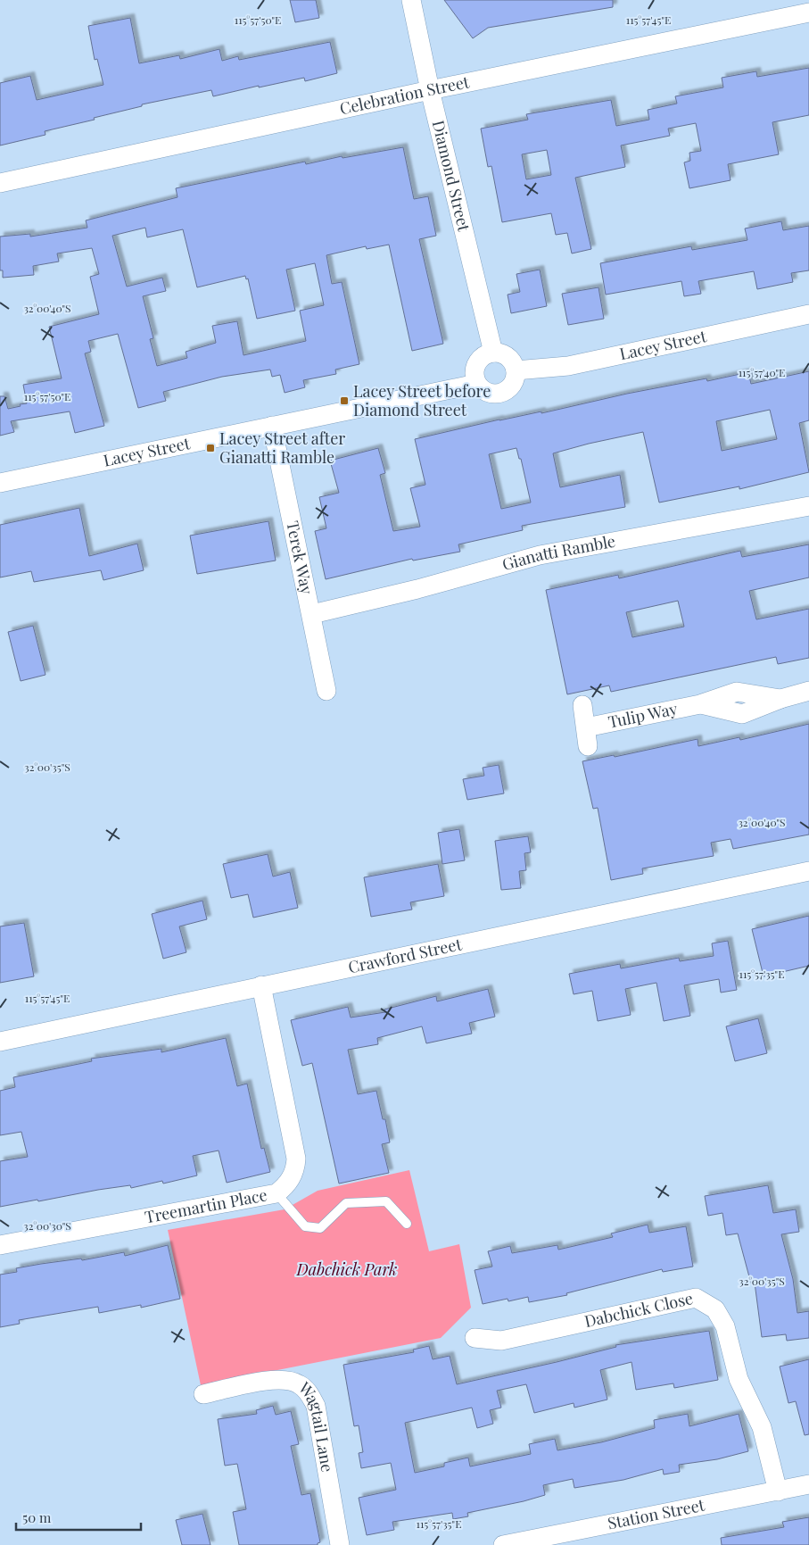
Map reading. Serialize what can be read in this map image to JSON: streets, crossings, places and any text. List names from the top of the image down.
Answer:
{
  "streets": {
    "street": [
      "Celebration Street",
      "Diamond Street",
      "Lacey Street",
      "Gianatti Ramble",
      "Terek Way",
      "Tulip Way",
      "Crawford Street",
      "Treemartin Place",
      "Dabchick Close",
      "Wagtail Lane",
      "Station Street"
    ]
  },
  "crossings": [
    ["Celebration Street", "Diamond Street"],
    ["Diamond Street", "Lacey Street"],
    ["Lacey Street", "Terek Way"],
    ["Gianatti Ramble", "Terek Way"],
    ["Crawford Street", "Treemartin Place"],
    ["Dabchick Close", "Station Street"]
  ],
  "parks": ["Dabchick Park"],
  "places": {
    "transit": ["Lacey Street before Diamond Street", "Lacey Street after Gianatti Ramble"]
  },
  "scale_bar": "50 m",
  "coordinates": [
    "115°57'50\"E",
    "115°57'45\"E",
    "32°00'40\"S",
    "115°57'40\"E",
    "32°00'35\"S",
    "115°57'35\"E",
    "32°00'30\"S"
  ]
}
